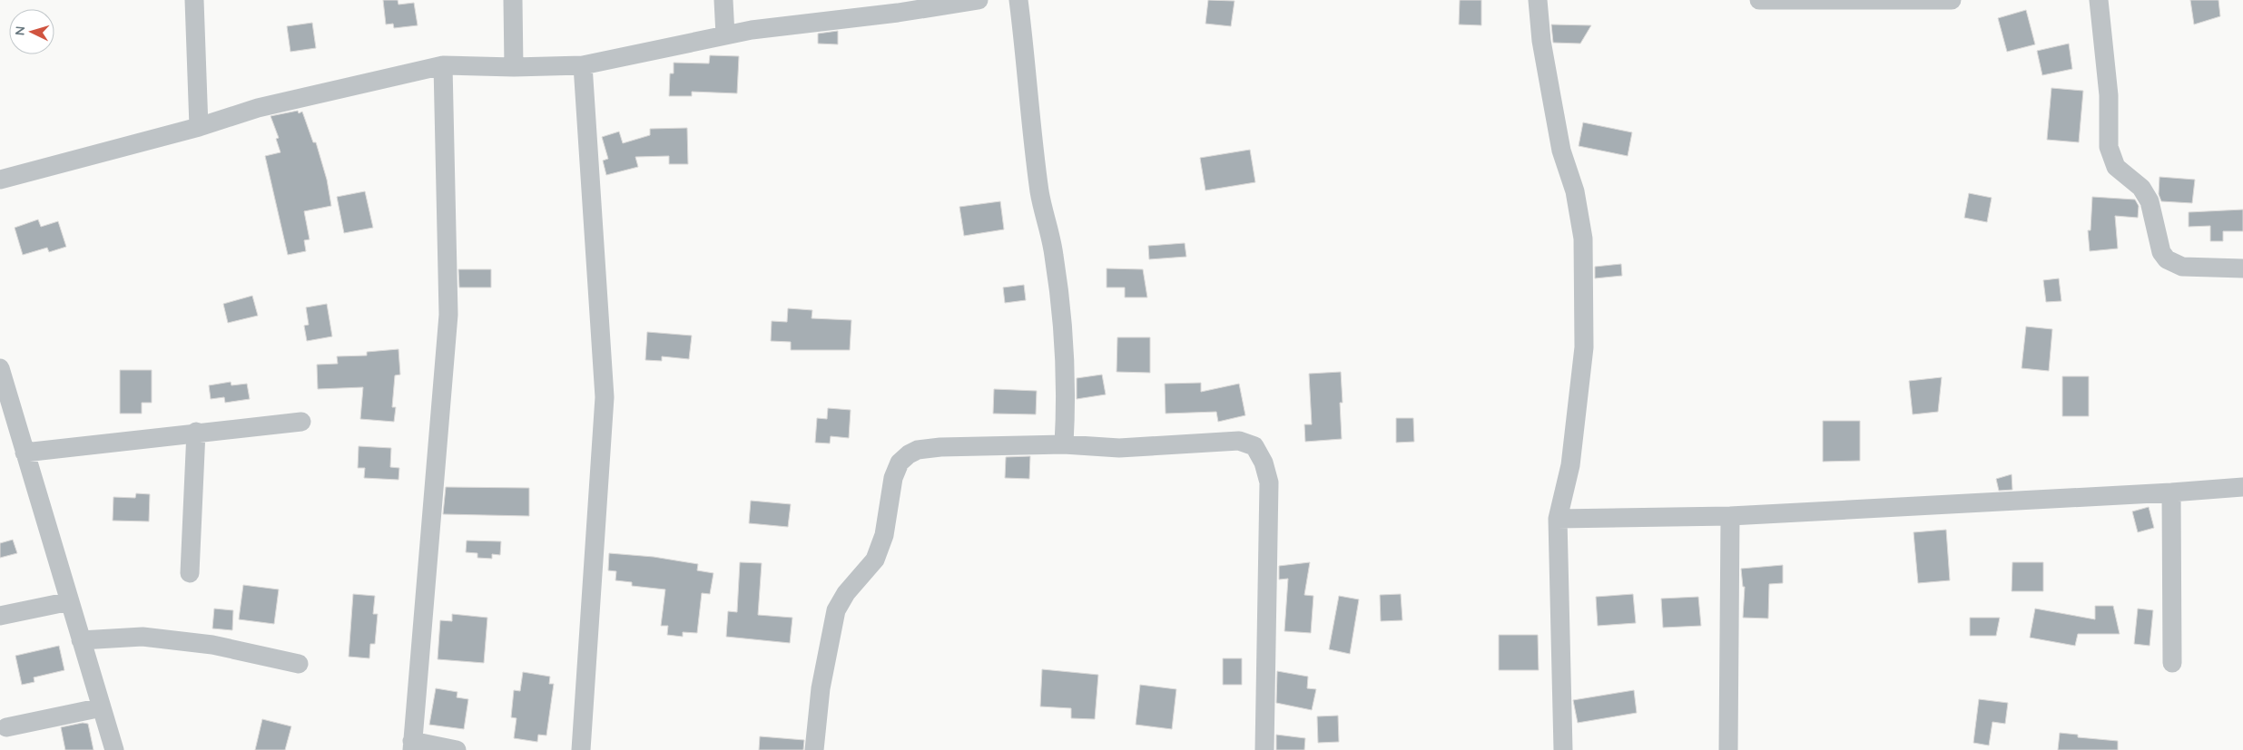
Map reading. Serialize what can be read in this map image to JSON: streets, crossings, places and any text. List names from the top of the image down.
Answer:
{
  "north": "left"
}
